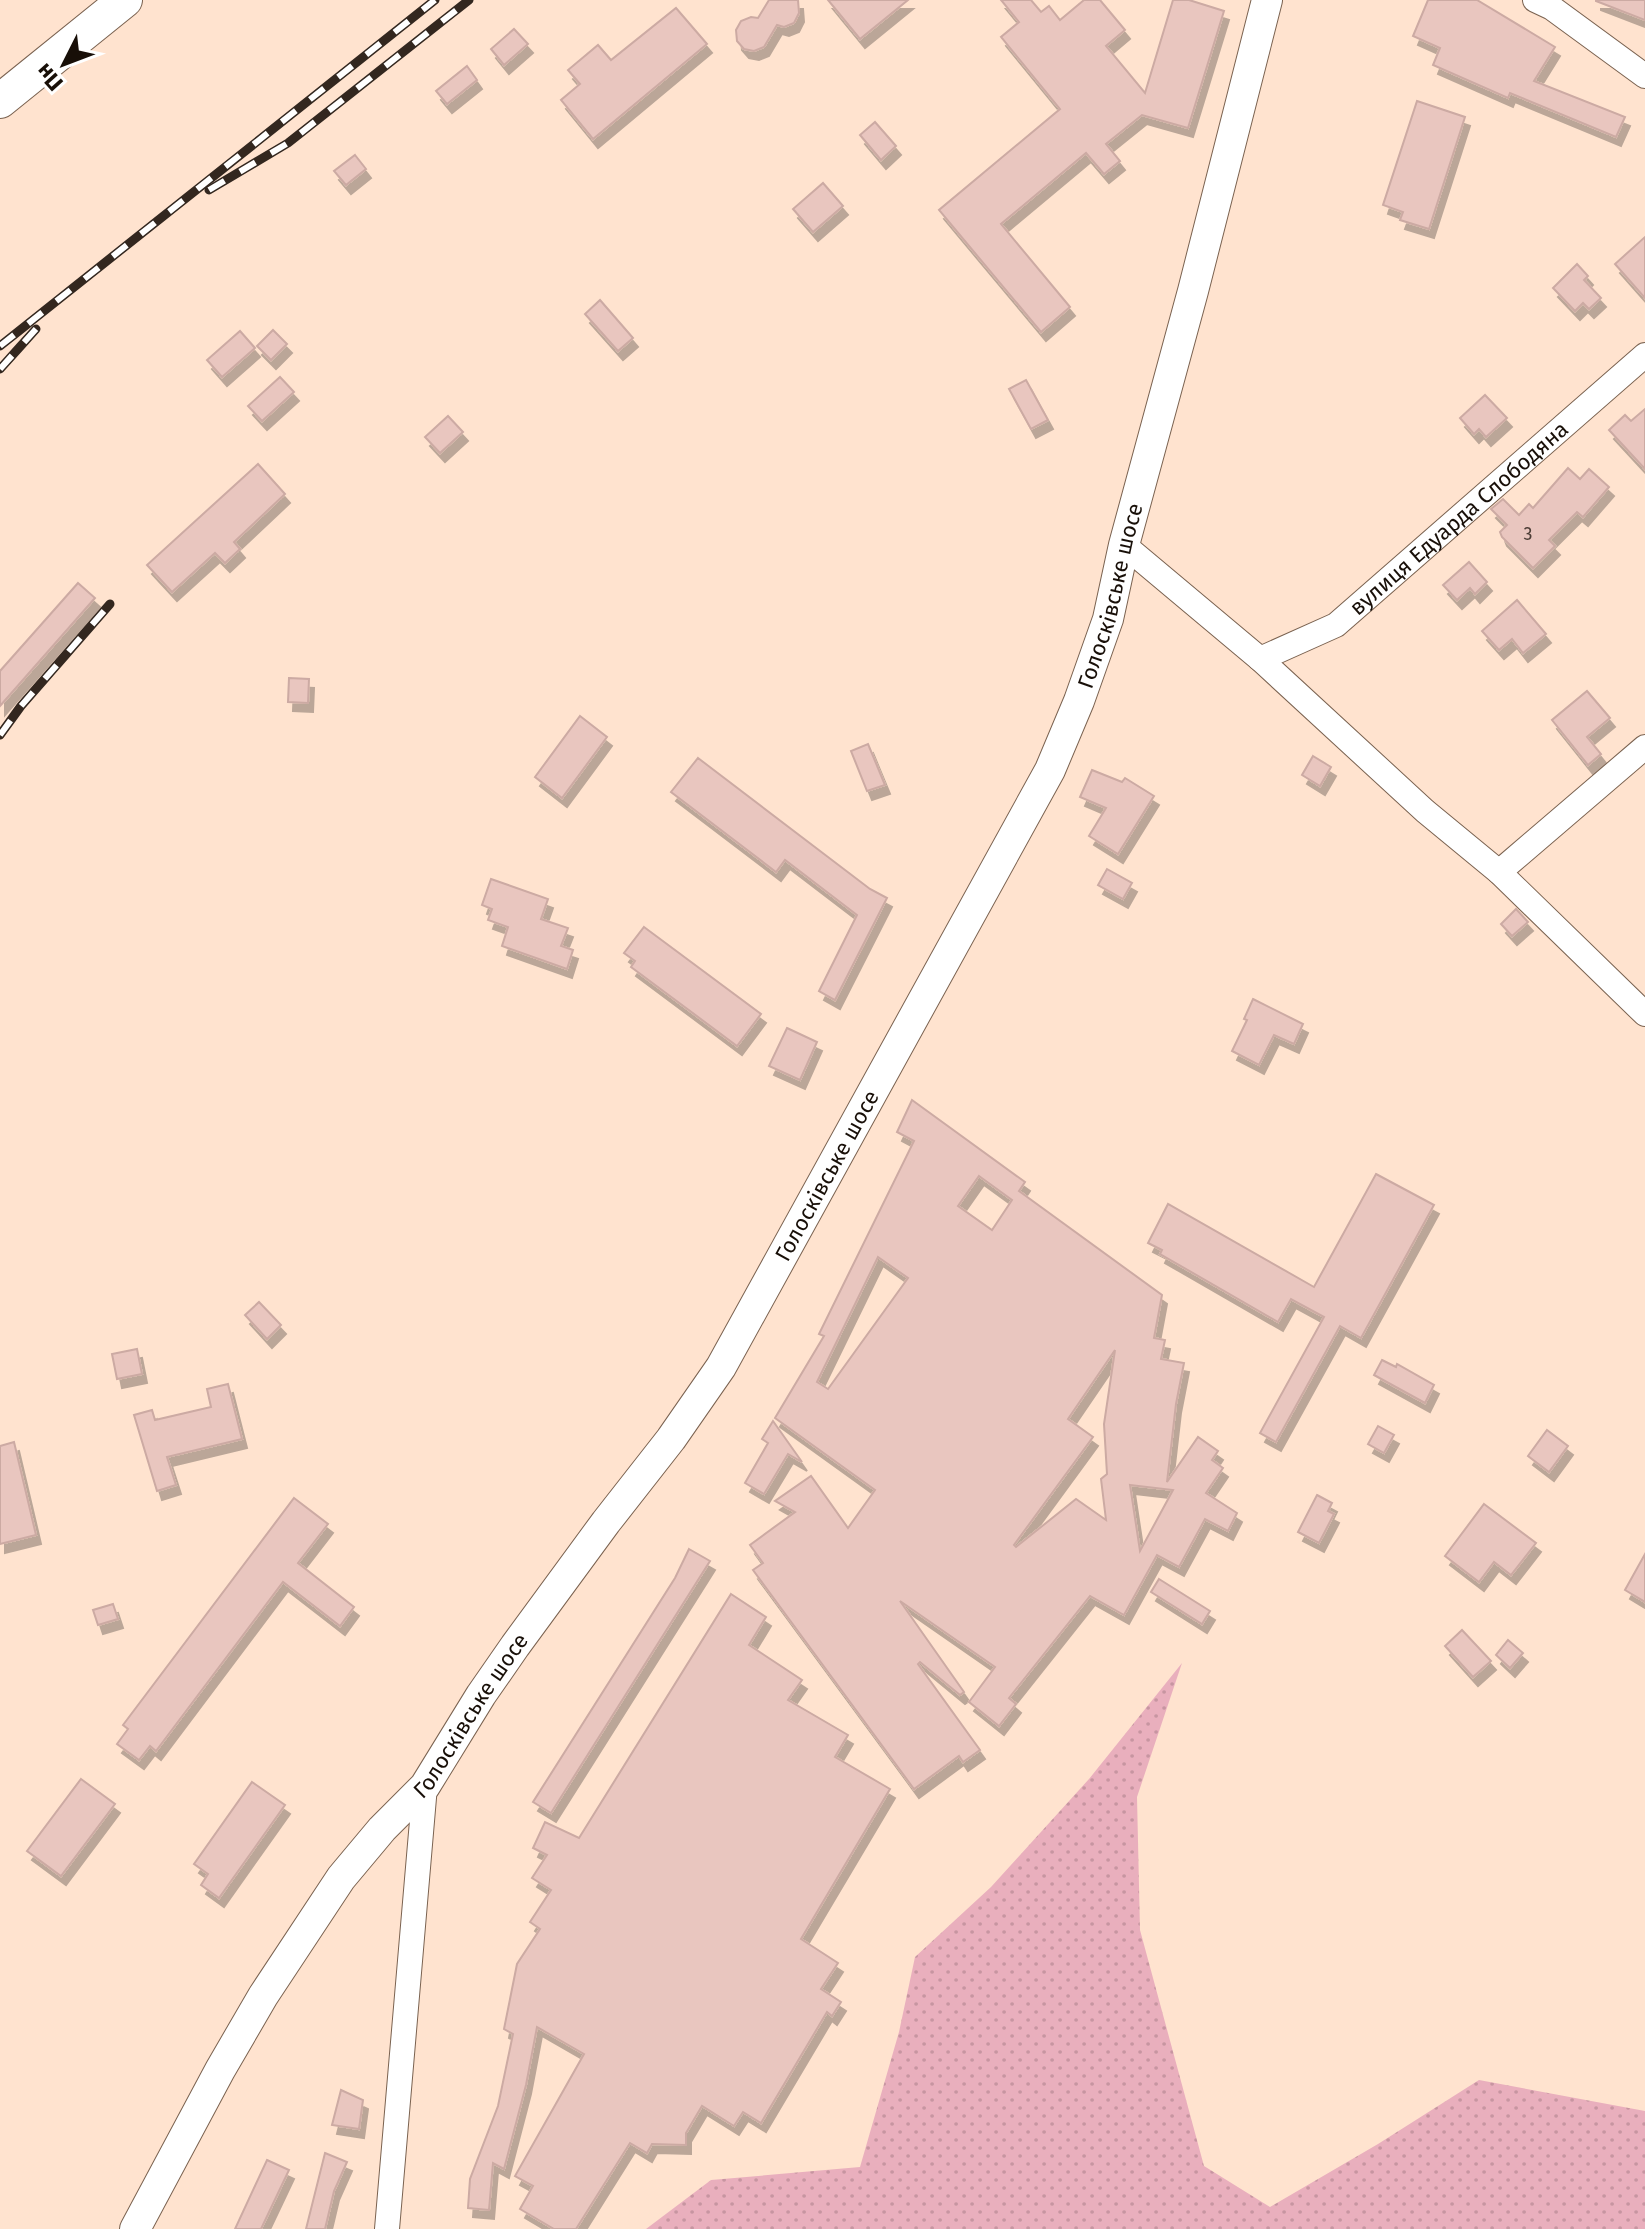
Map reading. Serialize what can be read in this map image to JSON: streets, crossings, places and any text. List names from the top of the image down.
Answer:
{
  "streets": {
    "street": ["вулиця Едуарда Слободяна", "Голосківське шосе"]
  },
  "house_numbers": ["3"],
  "north": "bottom left"
}
